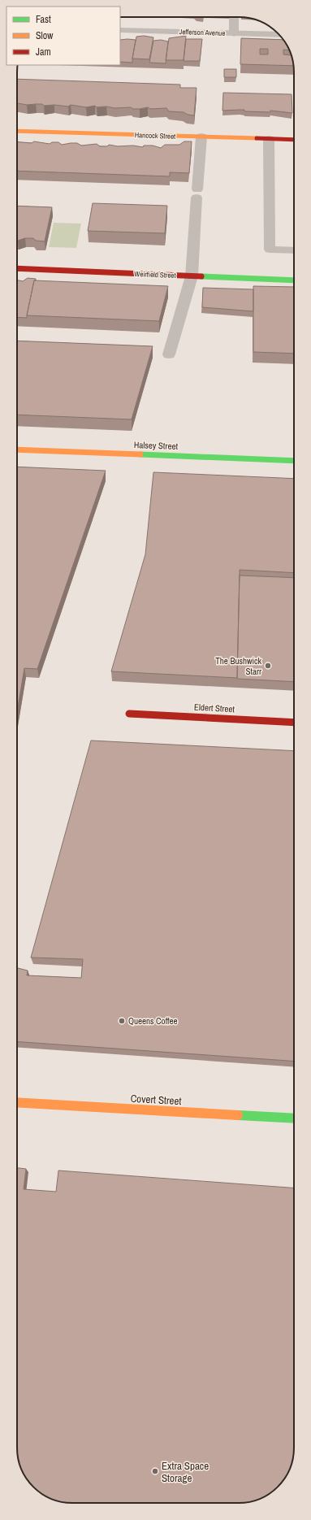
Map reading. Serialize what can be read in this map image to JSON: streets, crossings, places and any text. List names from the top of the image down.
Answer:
{
  "streets": {
    "street": [
      "Jefferson Avenue",
      "Hancock Street",
      "Weirfield Street",
      "Halsey Street",
      "Eldert Street",
      "Covert Street"
    ]
  },
  "places": ["The Bushwick Starr", "Queens Coffee", "Extra Space Storage"],
  "legend": ["Fast", "Slow", "Jam"]
}
